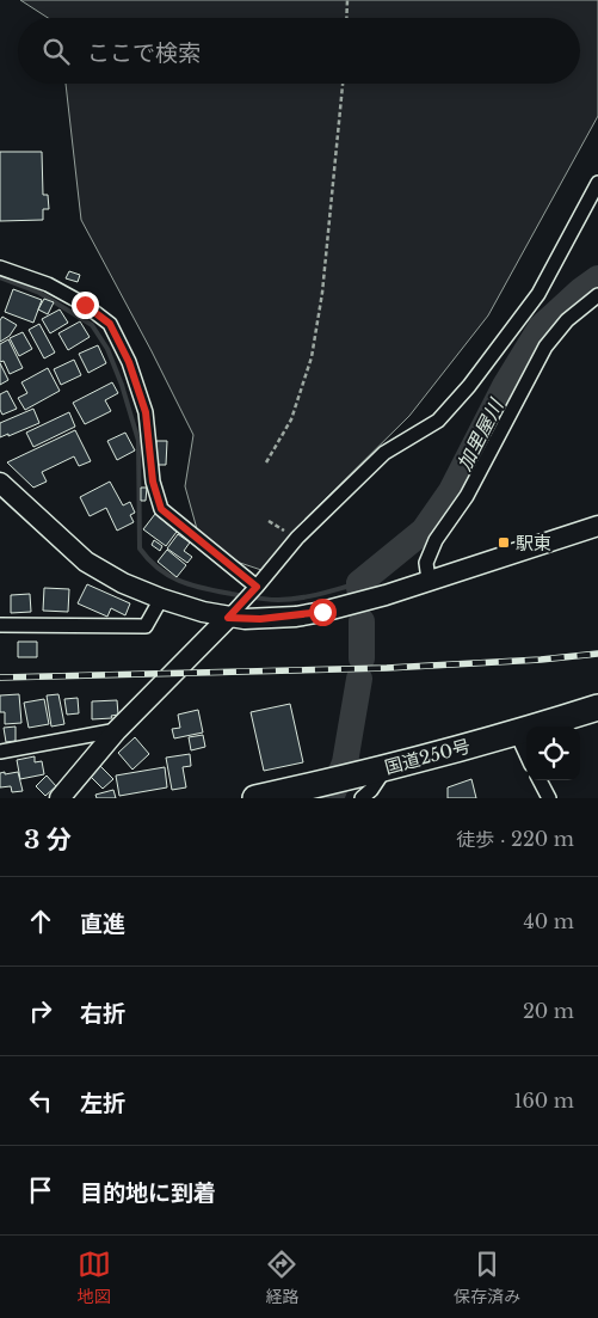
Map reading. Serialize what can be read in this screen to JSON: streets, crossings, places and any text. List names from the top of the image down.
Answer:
{
  "streets": {
    "highway": ["国道250号"]
  },
  "water": ["加里屋川"],
  "places": {
    "transit": ["駅東"]
  },
  "page": {
    "search": "ここで検索",
    "heading": ["3 分", "徒歩 · 220 m"],
    "list": [
      ["直進", "40 m"],
      ["右折", "20 m"],
      ["左折", "160 m"],
      "目的地に到着"
    ],
    "nav": ["地図", "経路", "保存済み"]
  }
}
